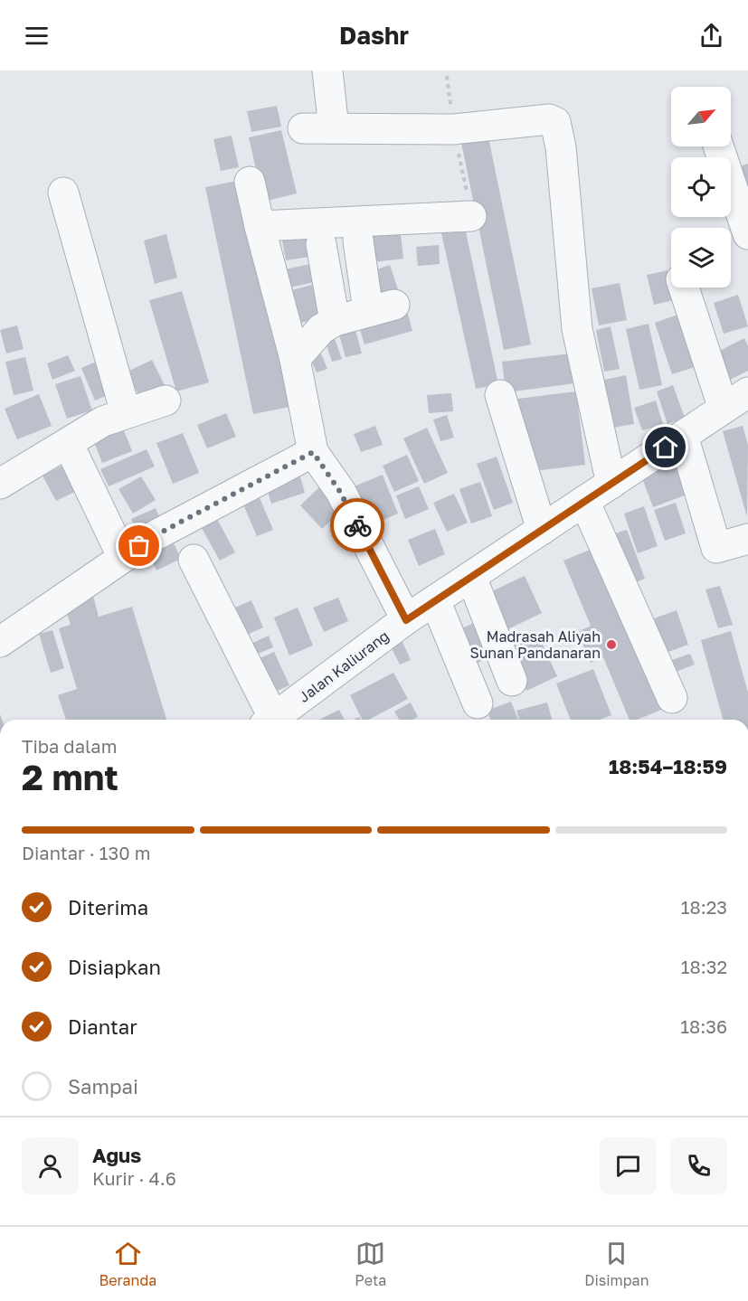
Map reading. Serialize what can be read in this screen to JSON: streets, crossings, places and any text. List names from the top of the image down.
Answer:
{
  "streets": {
    "street": ["Jalan Kaliurang"]
  },
  "places": ["Madrasah Aliyah Sunan Pandanaran"],
  "north": "top right",
  "page": {
    "header": "Dashr",
    "heading": ["2 mnt", "Tiba dalam", "18:54–18:59"],
    "panel": ["Agus", "Kurir · 4.6"],
    "bar": "Diantar · 130 m",
    "list": [
      ["Diterima", "18:23"],
      ["Disiapkan", "18:32"],
      ["Diantar", "18:36"],
      "Sampai"
    ],
    "tabs": ["Beranda", "Peta", "Disimpan"]
  }
}
